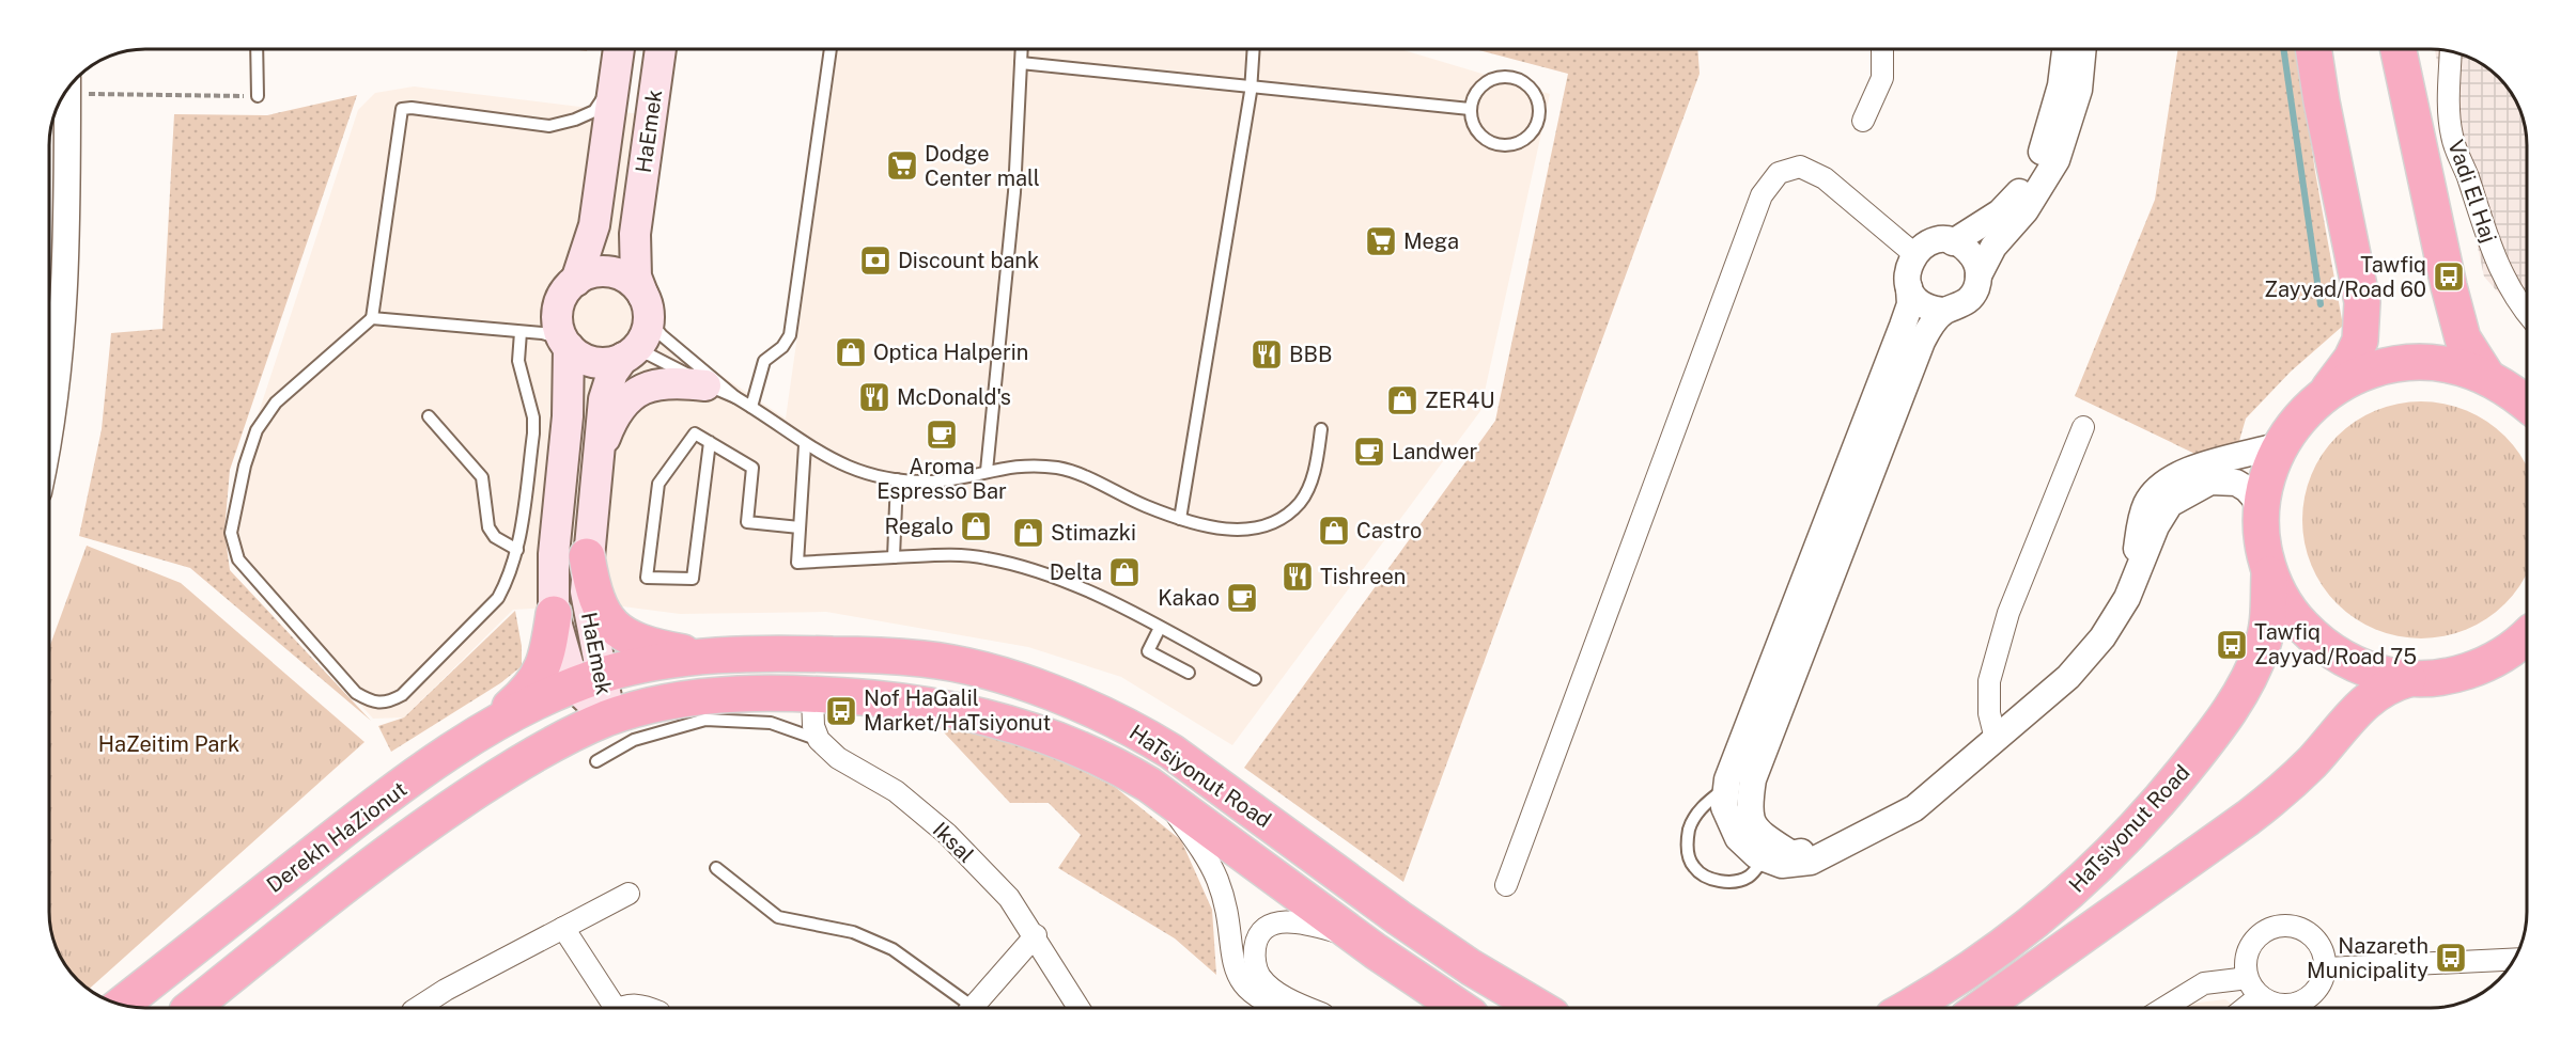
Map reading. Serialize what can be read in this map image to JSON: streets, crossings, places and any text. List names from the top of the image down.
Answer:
{
  "streets": {
    "highway": ["HaTsiyonut Road", "Derekh HaZionut"],
    "main road": ["HaEmek"],
    "street": ["Vadi El Haj", "Iksal"]
  },
  "crossings": [
    ["HaEmek", "HaTsiyonut Road"],
    ["HaEmek", "Derekh HaZionut"],
    ["HaTsiyonut Road", "Derekh HaZionut"]
  ],
  "parks": ["HaZeitim Park"],
  "places": {
    "supermarket": ["Dodge Center mall", "Mega"],
    "bank": ["Discount bank"],
    "bus stop": [
      "Tawfiq Zayyad/Road 60",
      "Tawfiq Zayyad/Road 75",
      "Nof HaGalil Market/HaTsiyonut",
      "Nazareth Municipality"
    ],
    "shop": [
      "Optica Halperin",
      "ZER4U",
      "Regalo",
      "Castro",
      "Stimazki",
      "Delta"
    ],
    "restaurant": ["BBB", "McDonald's", "Tishreen"],
    "cafe": ["Aroma Espresso Bar", "Landwer", "Kakao"]
  }
}
